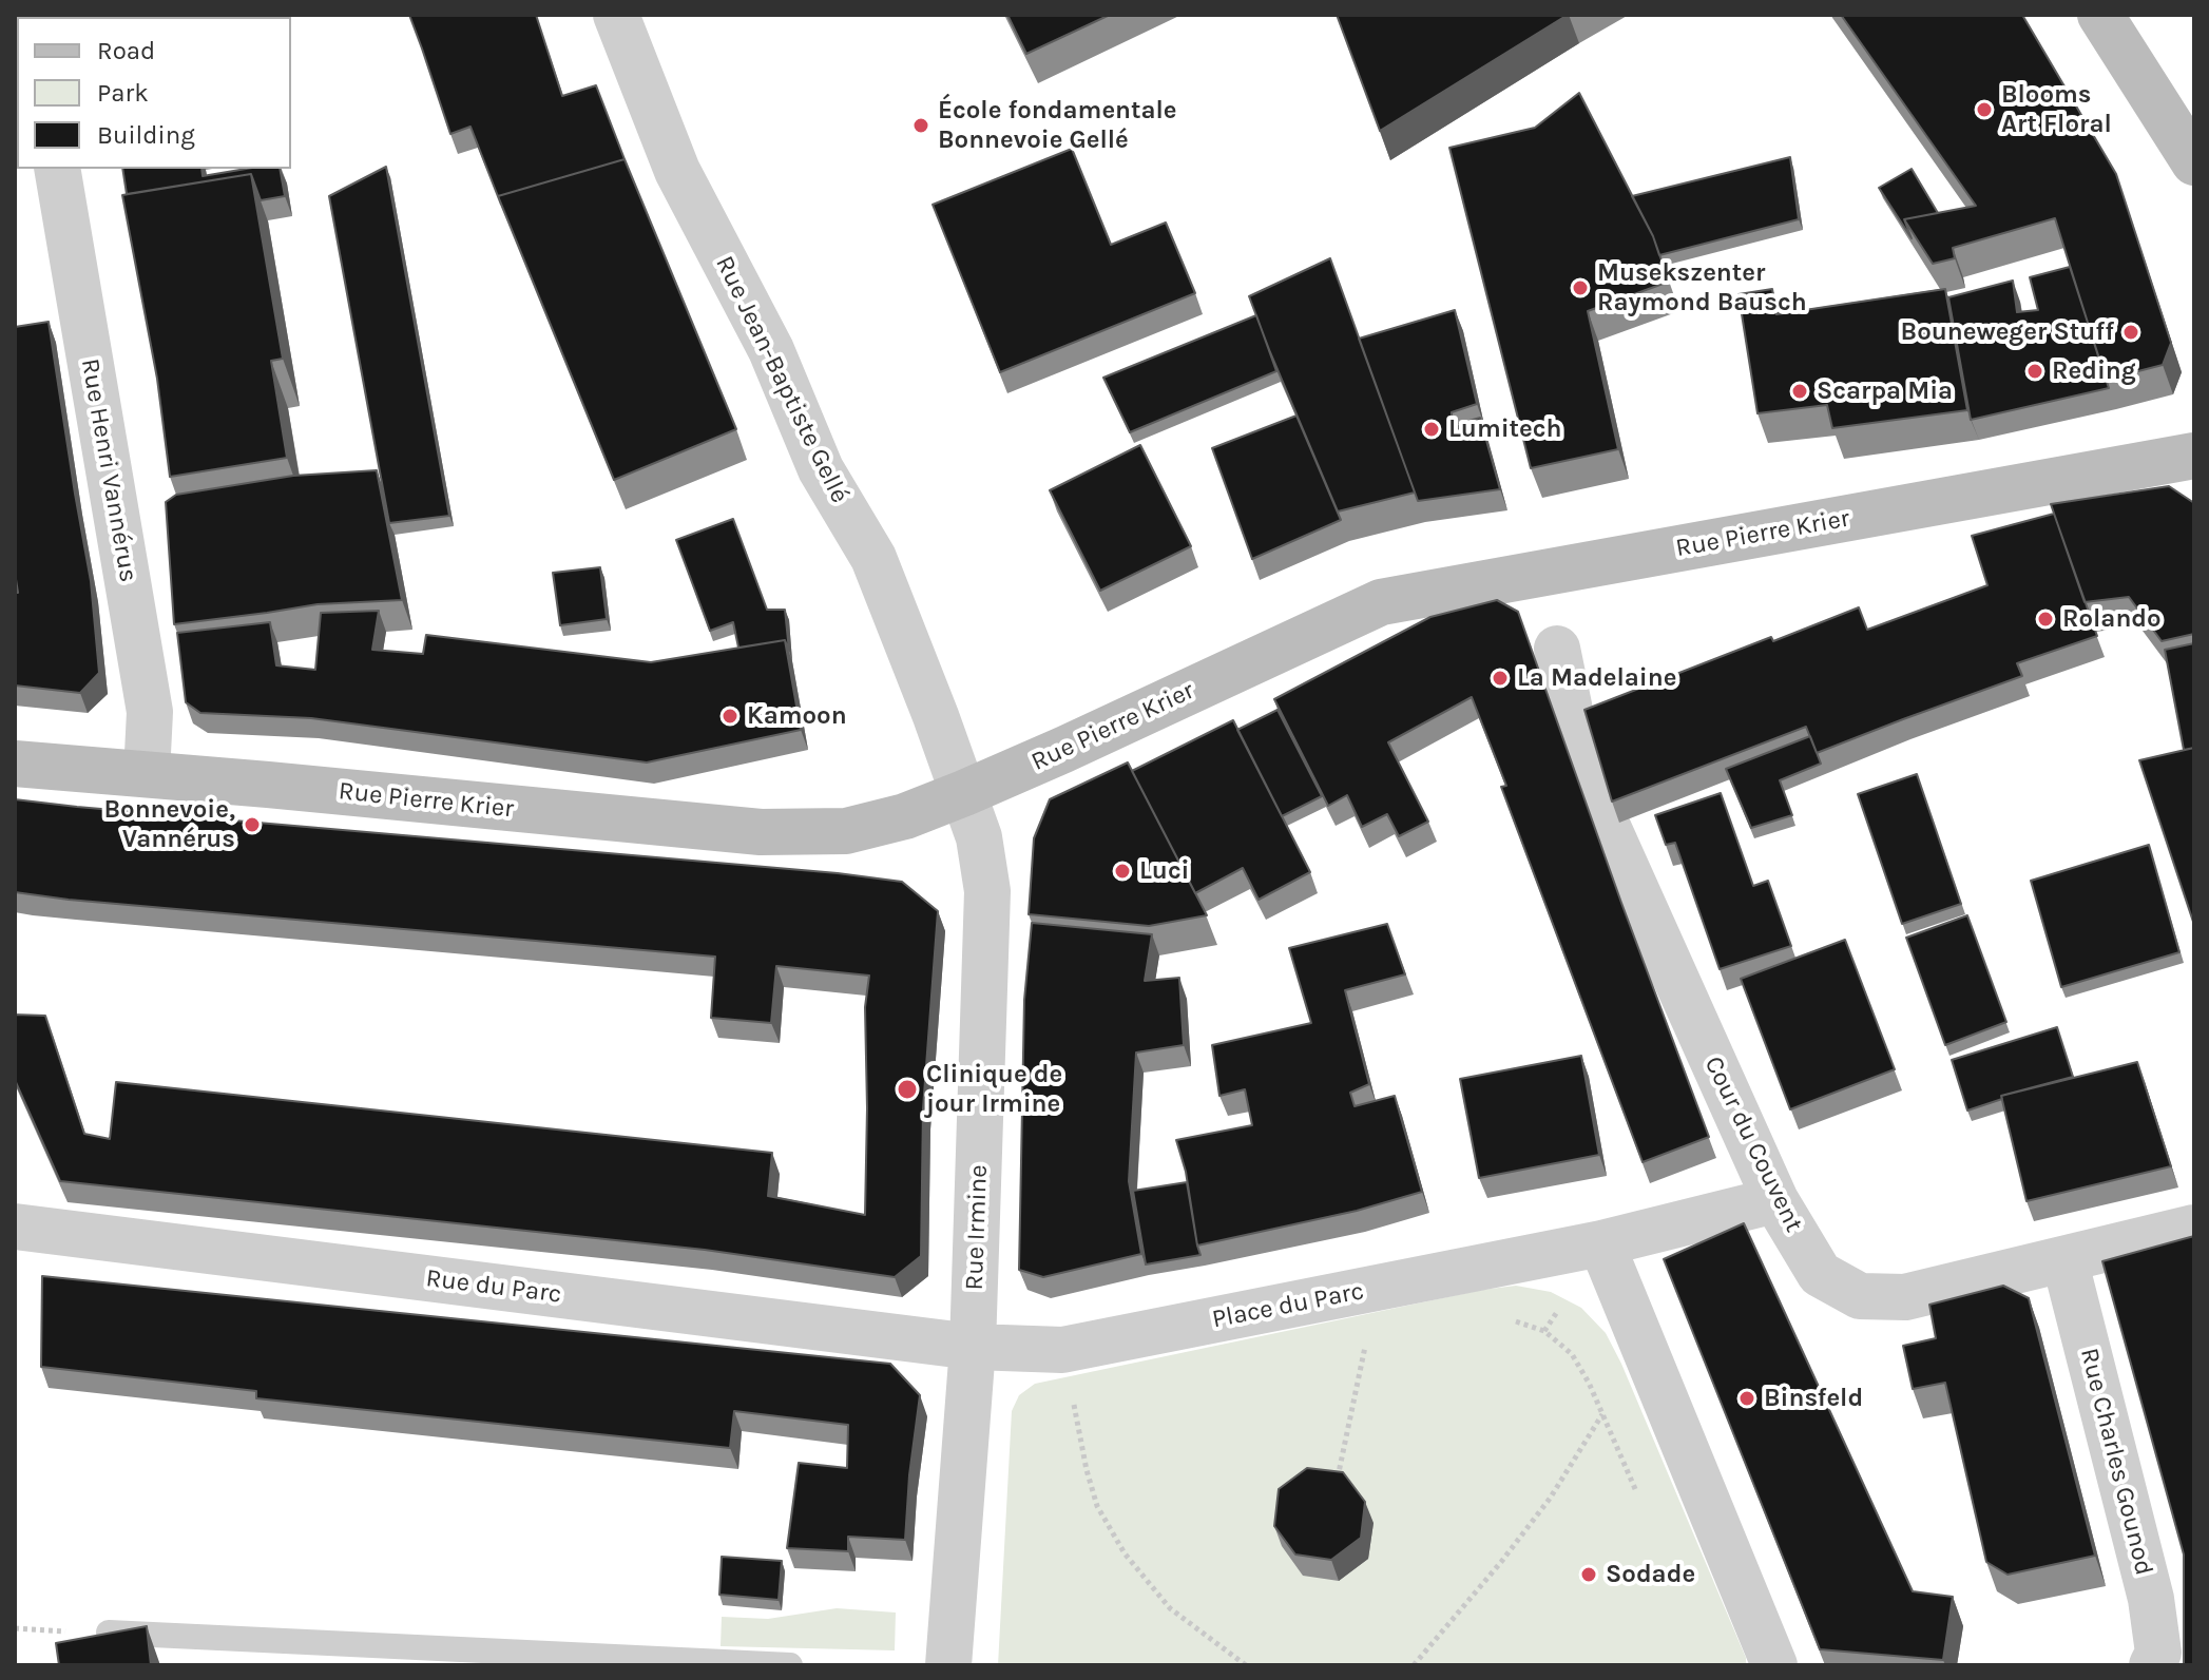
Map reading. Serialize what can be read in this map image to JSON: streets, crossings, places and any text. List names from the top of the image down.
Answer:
{
  "streets": {
    "main road": ["Rue Pierre Krier"],
    "street": [
      "Rue Jean-Baptiste Gellé",
      "Rue Henri Vannérus",
      "Cour du Couvent",
      "Rue Irmine",
      "Rue du Parc",
      "Place du Parc",
      "Rue Charles Gounod"
    ]
  },
  "crossings": [
    ["Rue Jean-Baptiste Gellé", "Rue Pierre Krier"],
    ["Rue Jean-Baptiste Gellé", "Rue Irmine"],
    ["Rue Henri Vannérus", "Rue Pierre Krier"],
    ["Rue Pierre Krier", "Rue Irmine"],
    ["Cour du Couvent", "Place du Parc"],
    ["Cour du Couvent", "Rue Charles Gounod"],
    ["Rue Irmine", "Rue du Parc"],
    ["Rue Irmine", "Place du Parc"],
    ["Rue du Parc", "Place du Parc"]
  ],
  "places": [
    "Blooms Art Floral",
    "École fondamentale Bonnevoie Gellé",
    "Musekszenter Raymond Bausch",
    "Bouneweger Stuff",
    "Reding",
    "Scarpa Mia",
    "Lumitech",
    "Rolando",
    "La Madelaine",
    "Kamoon",
    "Bonnevoie, Vannérus",
    "Luci",
    "Clinique de jour Irmine",
    "Binsfeld",
    "Sodade"
  ],
  "legend": ["Road", "Park", "Building"]
}
